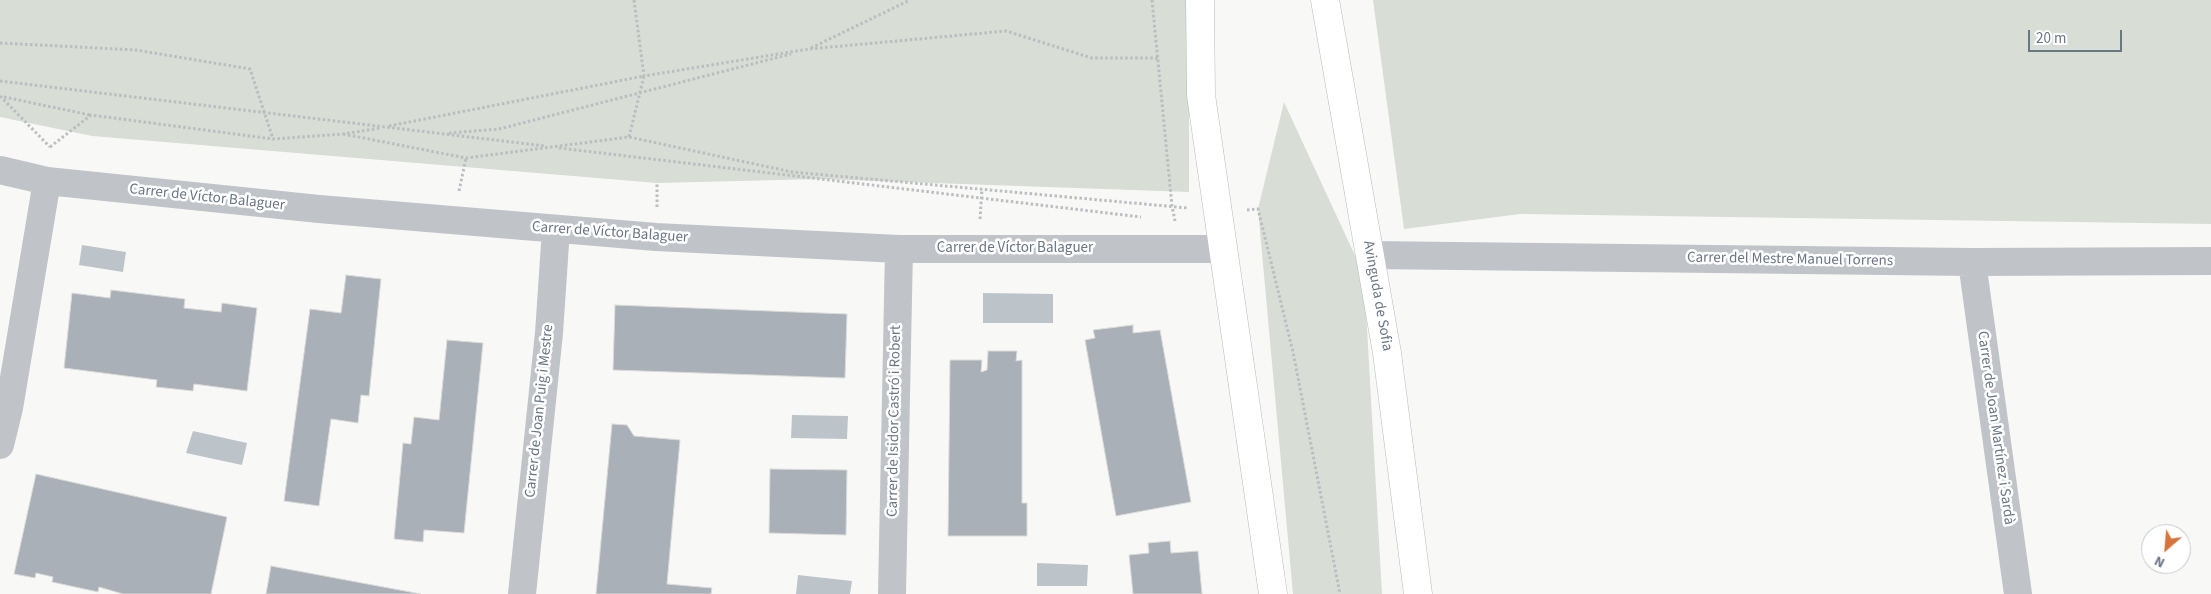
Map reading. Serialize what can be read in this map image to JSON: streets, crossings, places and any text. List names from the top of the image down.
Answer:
{
  "streets": {
    "street": [
      "Carrer de Víctor Balaguer",
      "Carrer del Mestre Manuel Torrens",
      "Avinguda de Sofia",
      "Carrer de Joan Puig i Mestre",
      "Carrer de Isidor Castró i Robert",
      "Carrer de Joan Martínez i Sardà"
    ]
  },
  "crossings": [
    ["Carrer de Víctor Balaguer", "Carrer de Joan Puig i Mestre"],
    ["Carrer de Víctor Balaguer", "Carrer de Isidor Castró i Robert"],
    ["Carrer del Mestre Manuel Torrens", "Avinguda de Sofia"],
    ["Carrer del Mestre Manuel Torrens", "Carrer de Joan Martínez i Sardà"]
  ],
  "scale_bar": "20 m",
  "north": "bottom left"
}
